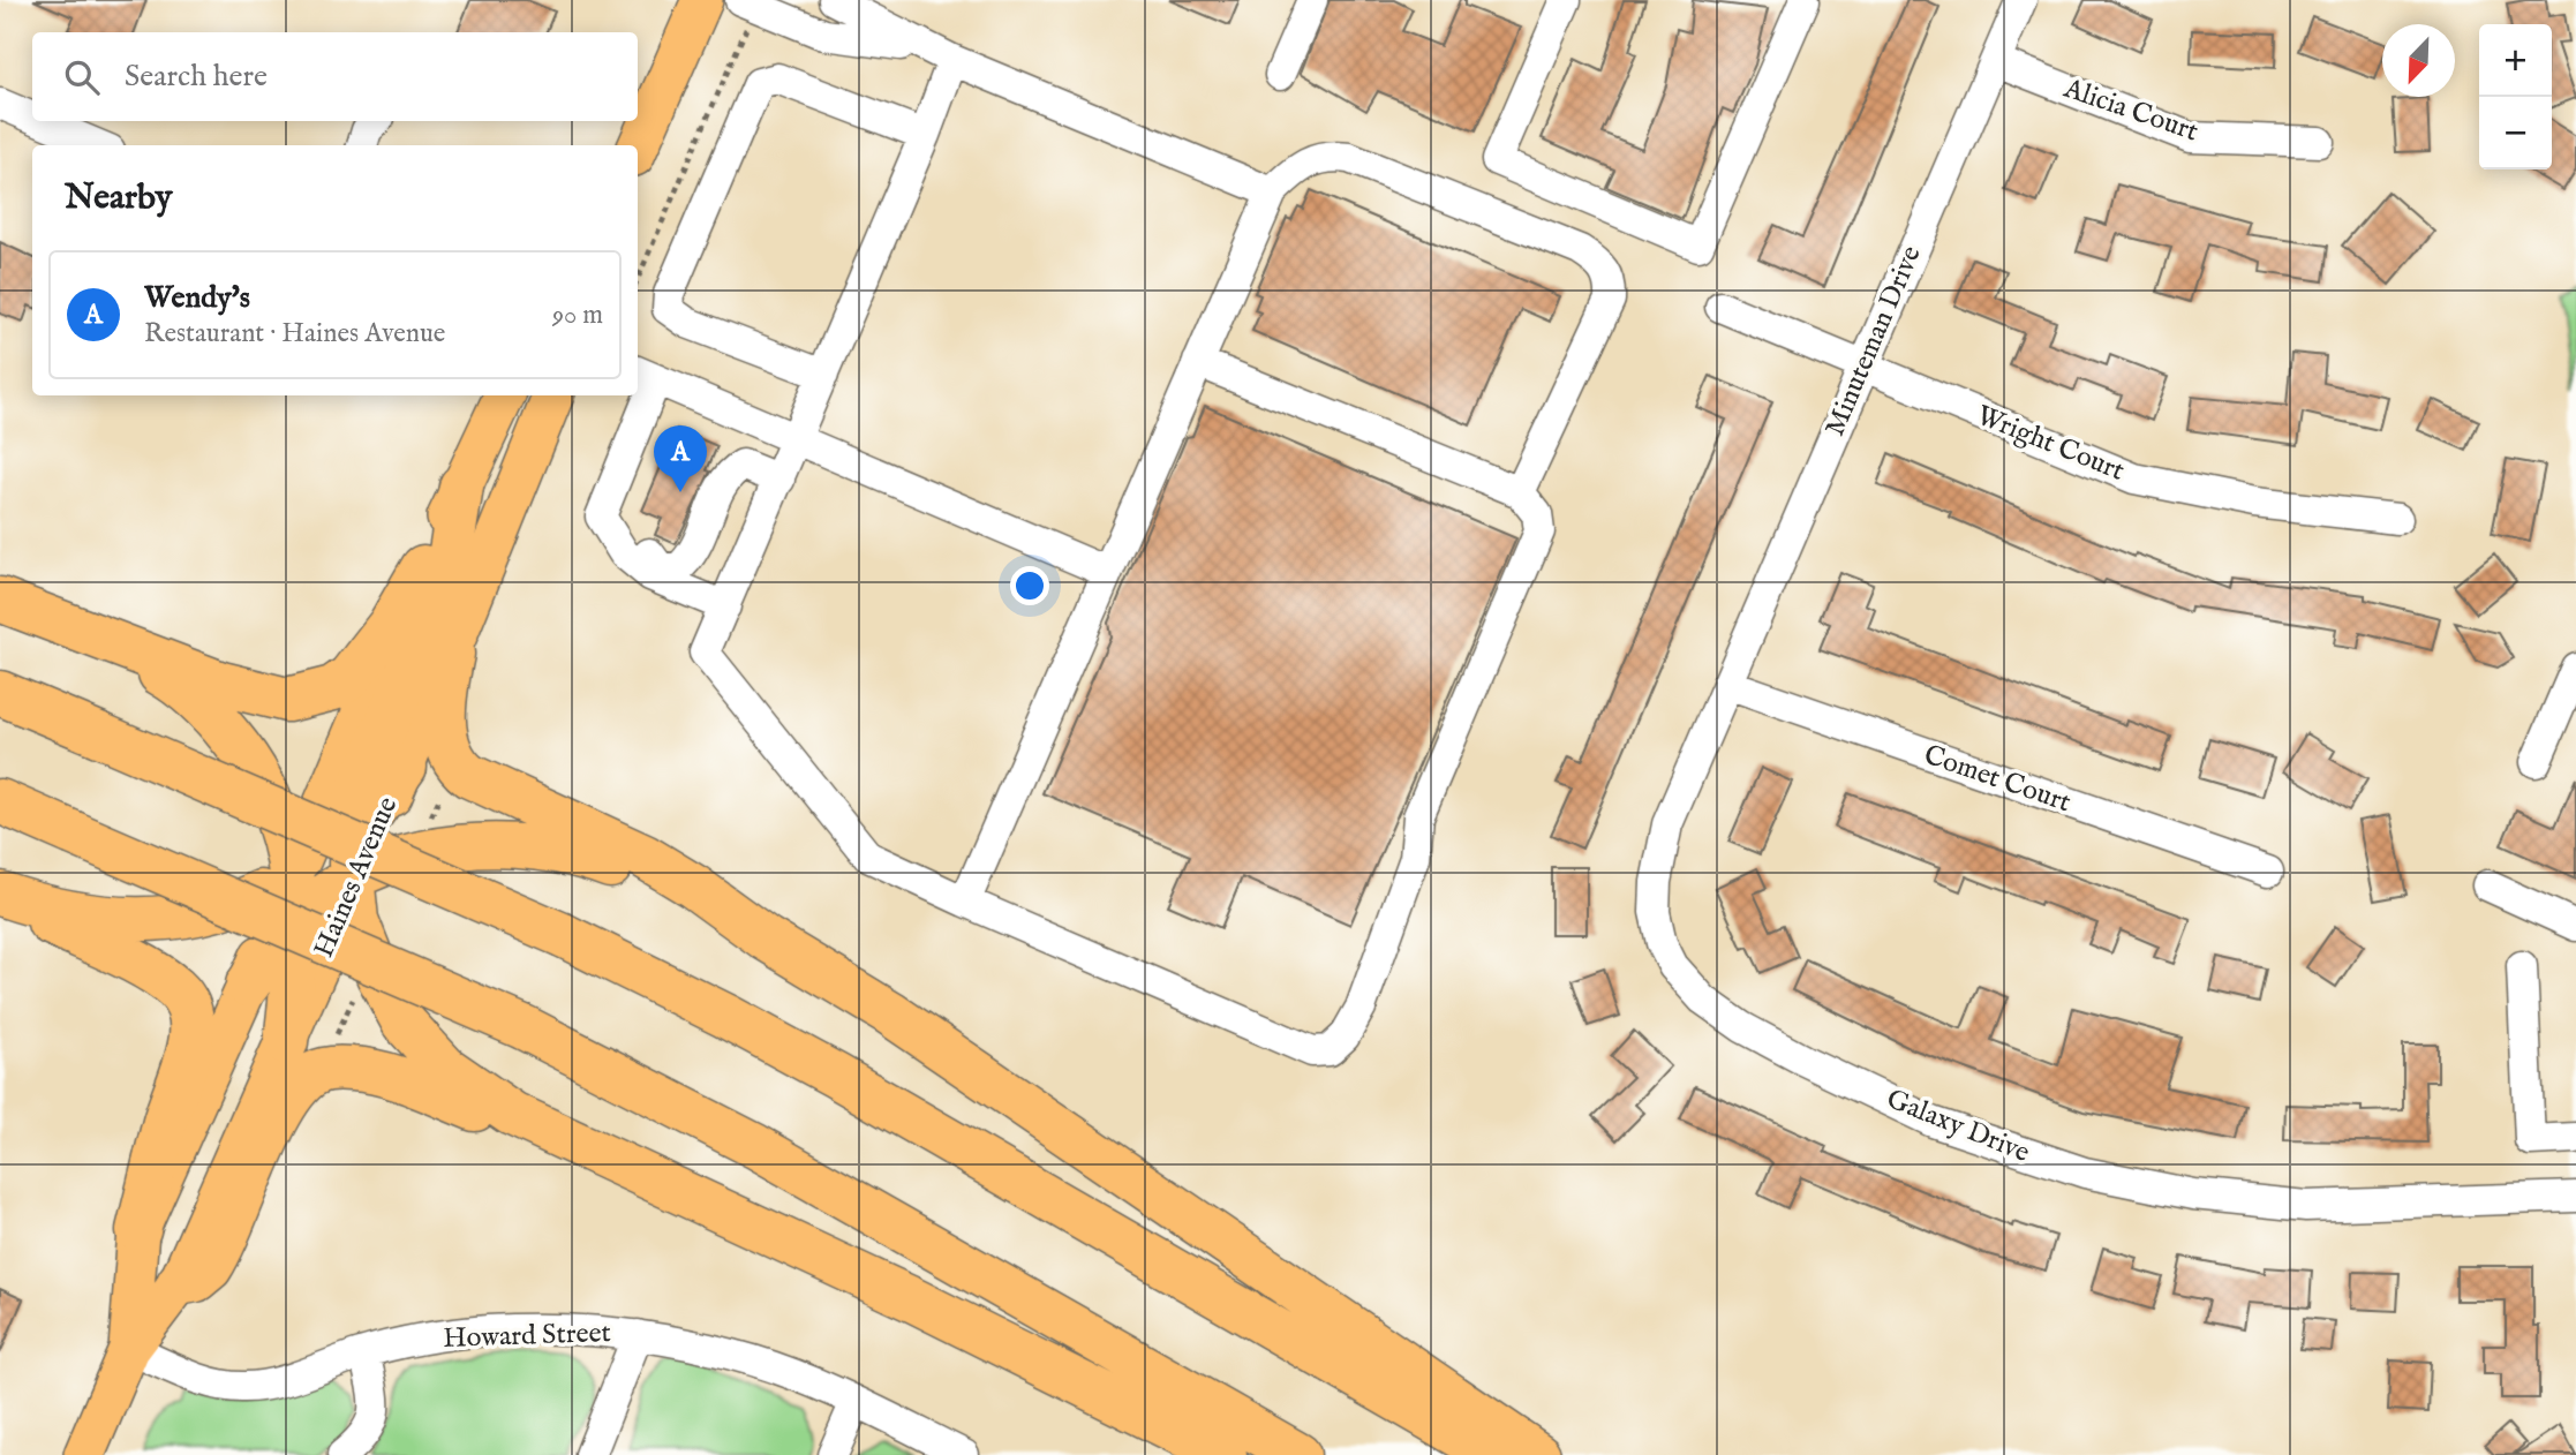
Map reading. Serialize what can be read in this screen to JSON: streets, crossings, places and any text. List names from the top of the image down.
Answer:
{
  "streets": {
    "main road": ["Haines Avenue"],
    "street": [
      "Alicia Court",
      "Minuteman Drive",
      "Wright Court",
      "Comet Court",
      "Galaxy Drive",
      "Howard Street"
    ]
  },
  "crossings": [
    ["Alicia Court", "Minuteman Drive"],
    ["Minuteman Drive", "Wright Court"],
    ["Minuteman Drive", "Comet Court"],
    ["Minuteman Drive", "Galaxy Drive"],
    ["Comet Court", "Galaxy Drive"],
    ["Haines Avenue", "Howard Street"]
  ],
  "north": "bottom left",
  "page": {
    "map_buttons": ["+", "−"],
    "search": "Search here",
    "heading": "Nearby",
    "list": [
      {
        "mark": "A",
        "name": "Wendy's",
        "note": "Restaurant · Haines Avenue",
        "value": "90 m"
      }
    ],
    "pins": "A"
  }
}
